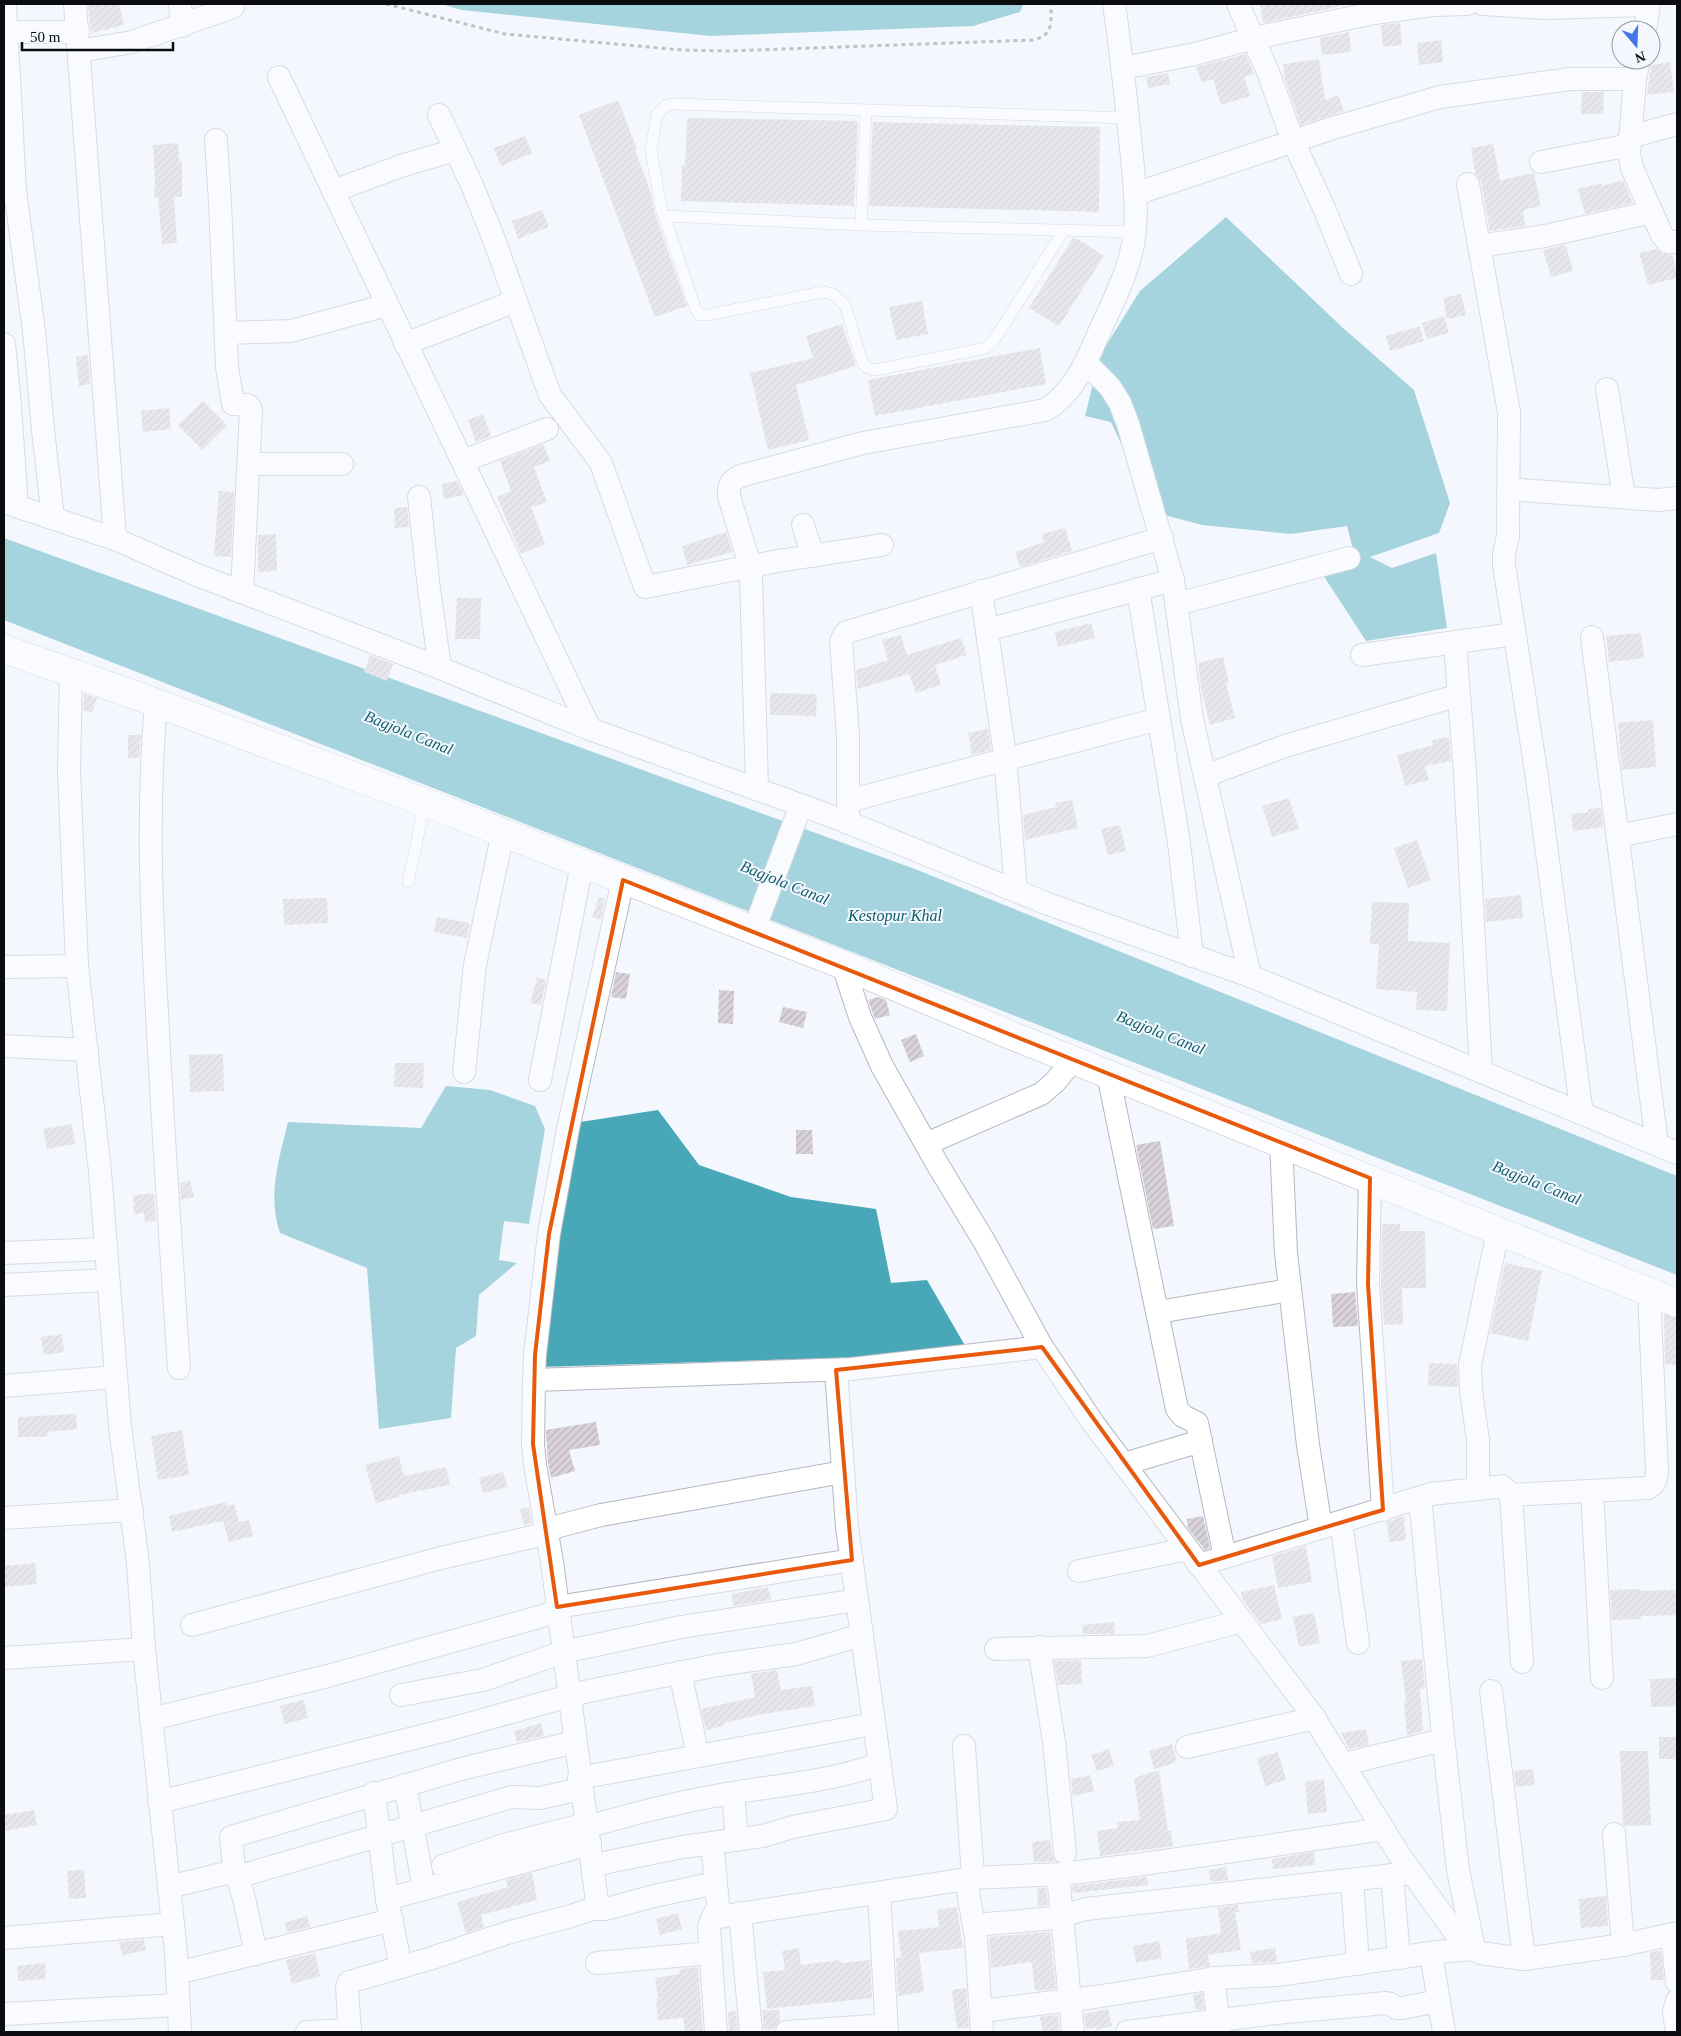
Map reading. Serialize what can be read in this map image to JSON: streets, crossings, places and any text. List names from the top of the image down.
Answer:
{
  "water": ["Bagjola Canal", "Kestopur Khal"],
  "scale_bar": "50 m",
  "north": "bottom"
}
